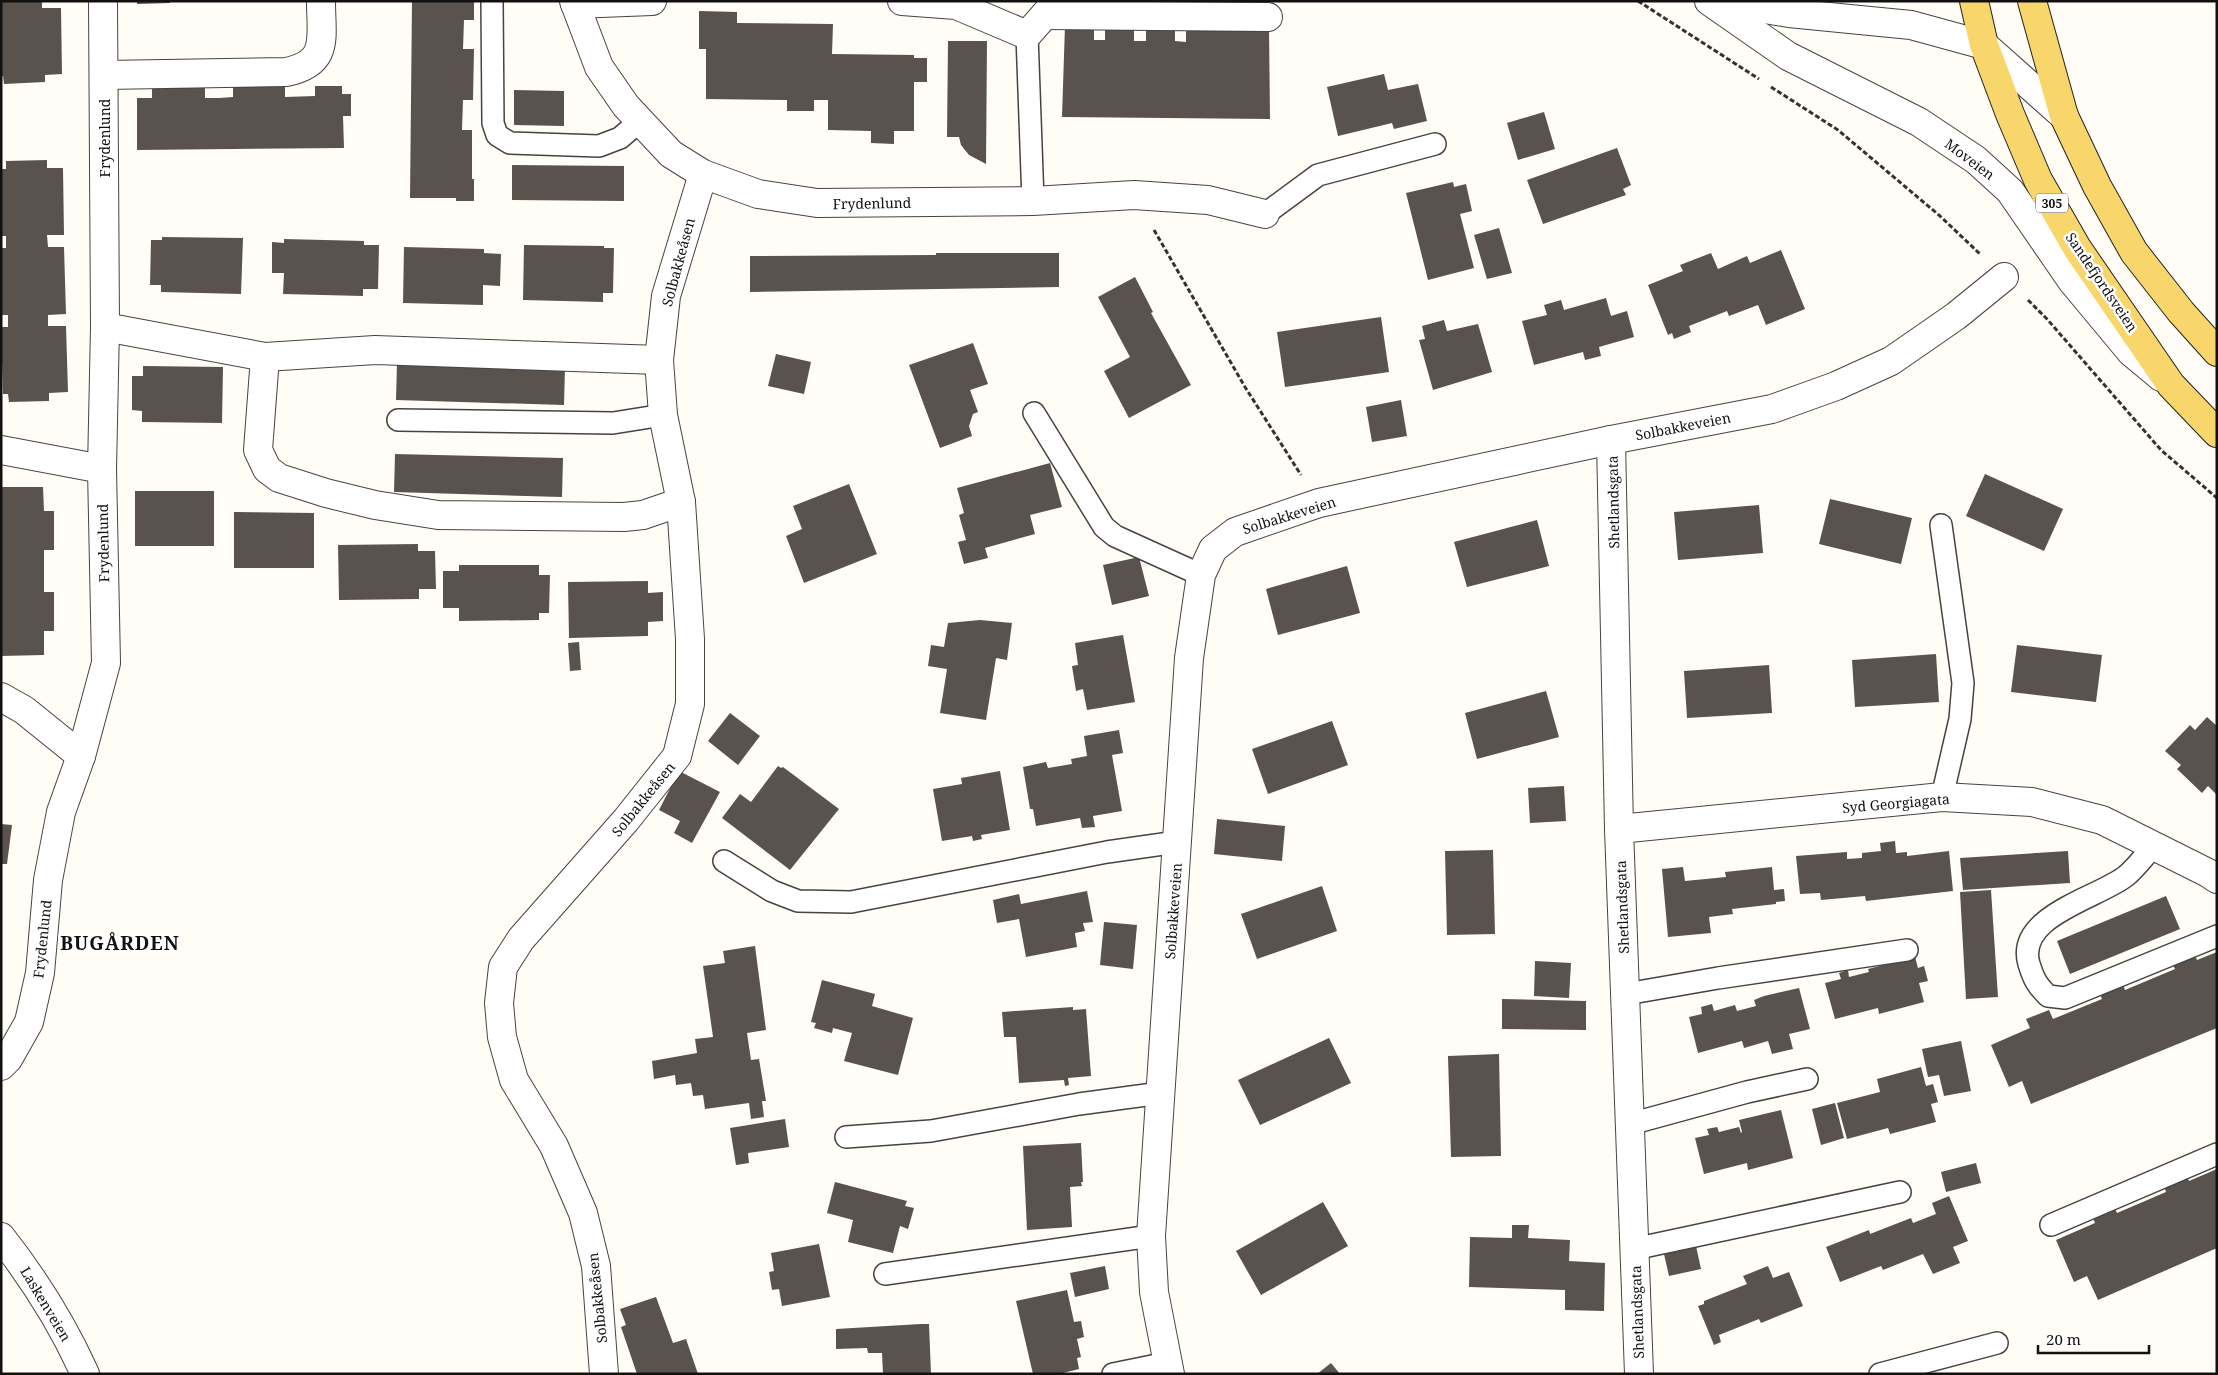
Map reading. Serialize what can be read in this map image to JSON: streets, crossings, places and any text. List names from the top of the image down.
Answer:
{
  "streets": {
    "main road": ["305", "Sandefjordsveien"],
    "street": [
      "Frydenlund",
      "Moveien",
      "Solbakkeåsen",
      "Solbakkeveien",
      "Shetlandsgata",
      "Syd Georgiagata",
      "Laskenveien"
    ]
  },
  "crossings": [
    ["Frydenlund", "Solbakkeåsen"],
    ["Moveien", "Sandefjordsveien"],
    ["Solbakkeveien", "Shetlandsgata"],
    ["Shetlandsgata", "Syd Georgiagata"]
  ],
  "districts": ["BUGÅRDEN"],
  "scale_bar": "20 m"
}
